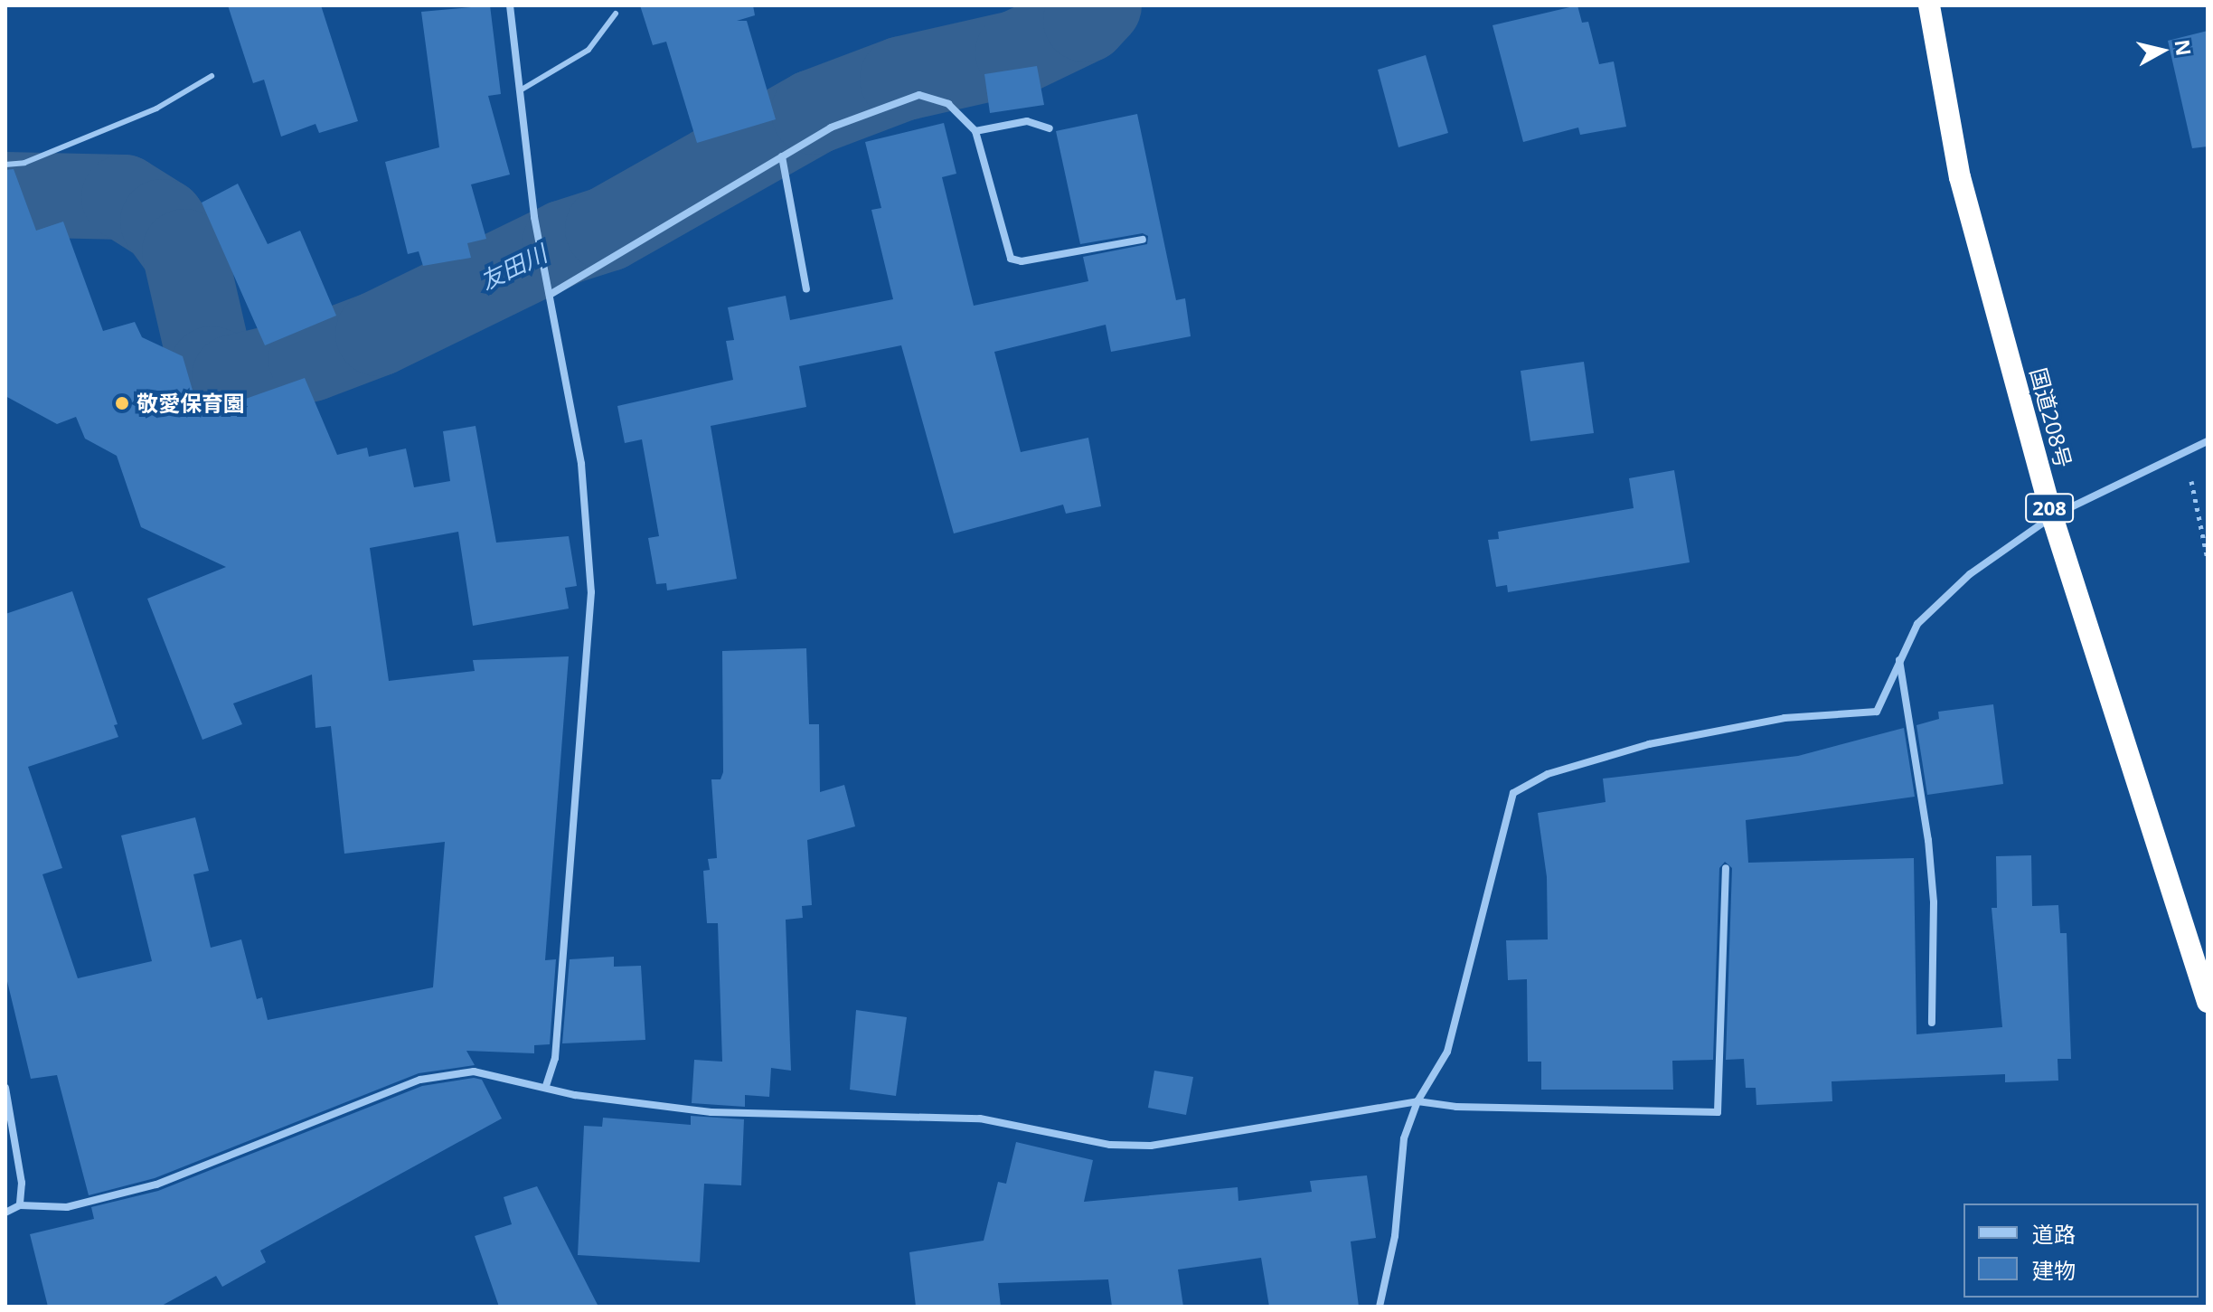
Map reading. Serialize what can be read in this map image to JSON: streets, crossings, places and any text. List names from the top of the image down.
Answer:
{
  "streets": {
    "highway": ["国道208号", "208"]
  },
  "water": ["友田川"],
  "places": ["敬愛保育園"],
  "legend": ["道路", "建物"],
  "north": "right"
}
